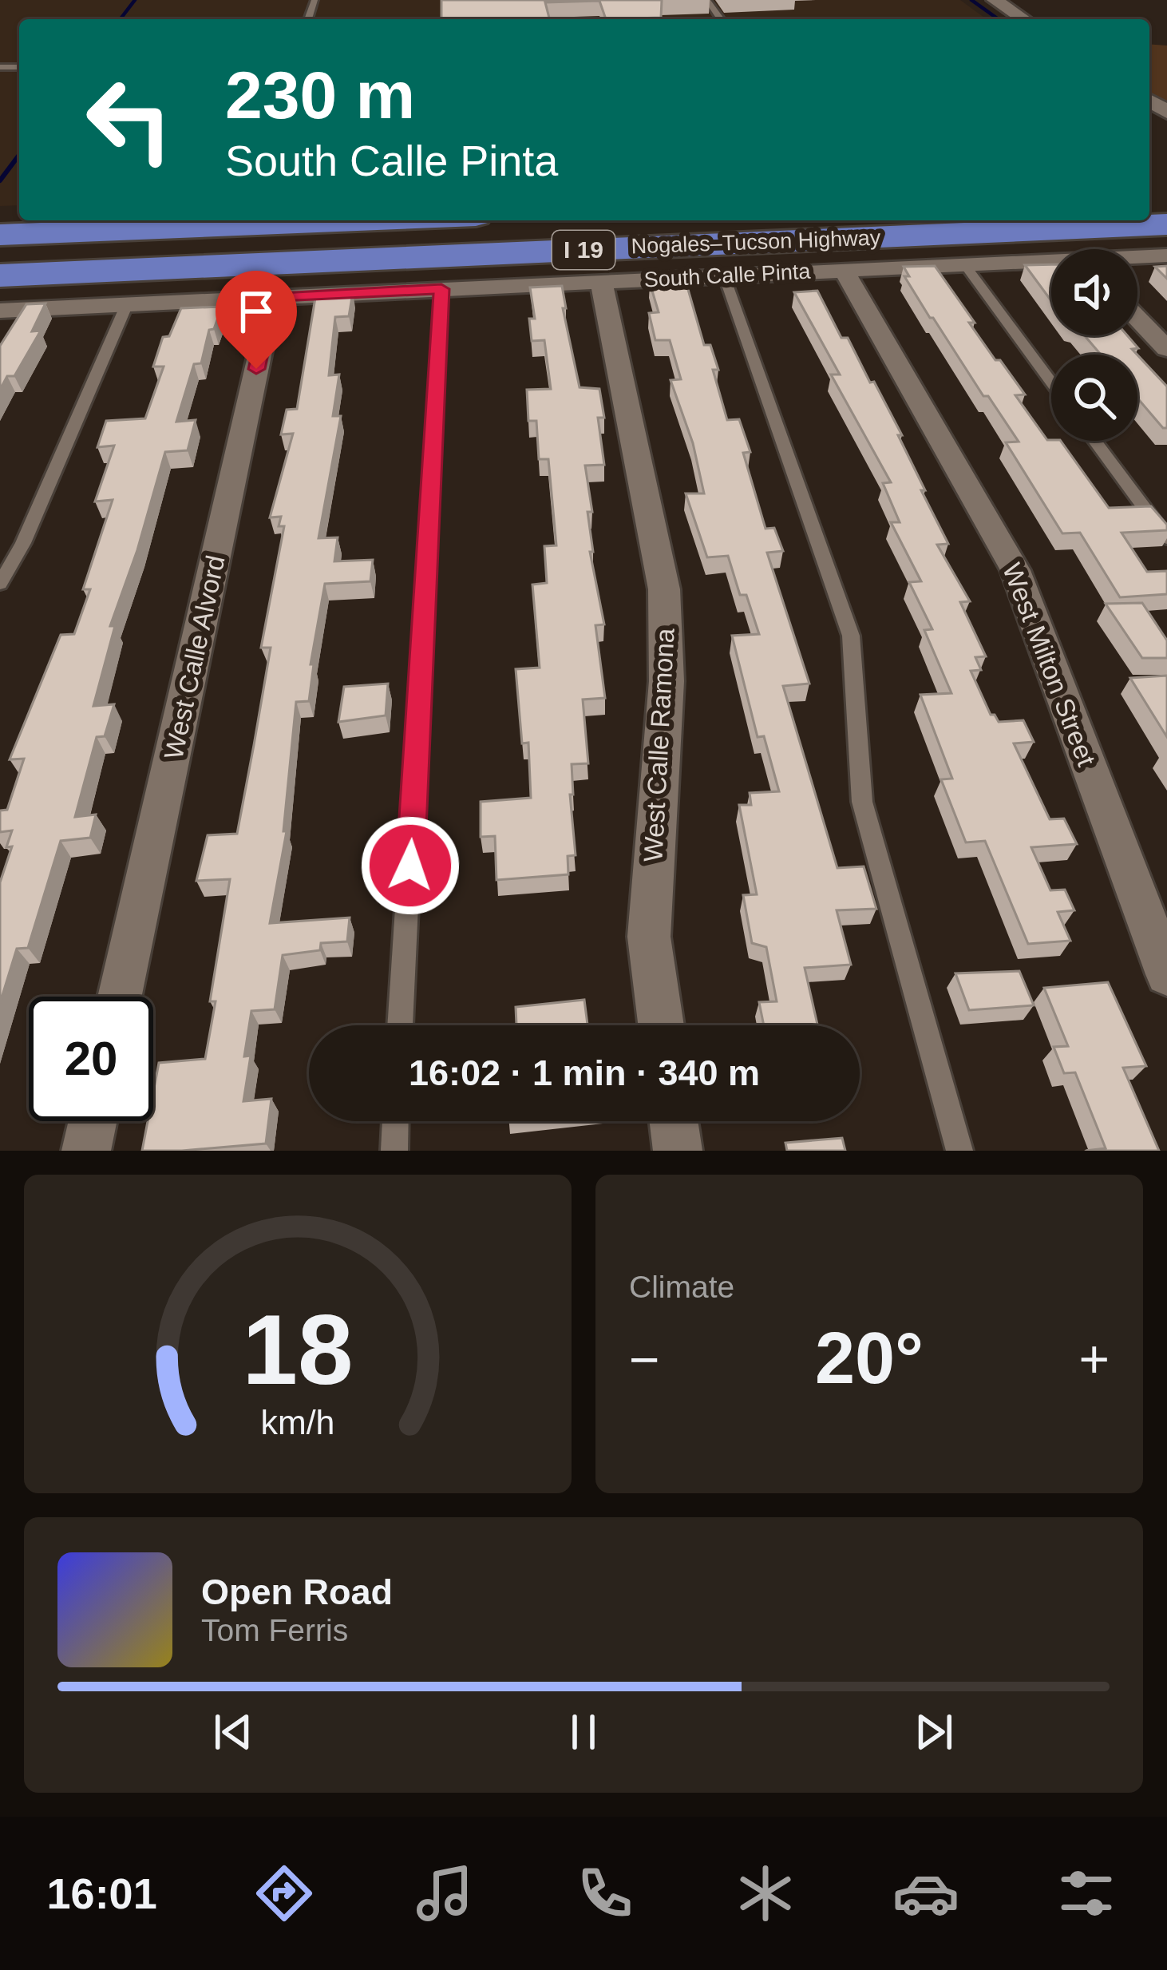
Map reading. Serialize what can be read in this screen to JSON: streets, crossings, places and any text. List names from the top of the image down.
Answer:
{
  "streets": {
    "highway": ["Nogales–Tucson Highway", "I 19"],
    "street": [
      "South Calle Pinta",
      "West Calle Alvord",
      "West Milton Street",
      "West Calle Ramona"
    ]
  },
  "crossings": [
    ["South Calle Pinta", "West Calle Alvord"],
    ["South Calle Pinta", "West Milton Street"],
    ["South Calle Pinta", "West Calle Ramona"]
  ],
  "page": {
    "turn": ["230 m", "South Calle Pinta"],
    "limit": "20",
    "trip": "16:02 · 1 min · 340 m",
    "tile": "Climate",
    "heat": ["−", "20°", "+"],
    "song": ["Open Road", "Tom Ferris"],
    "tabs": "16:01",
    "gauge": ["18", "km/h"]
  }
}
